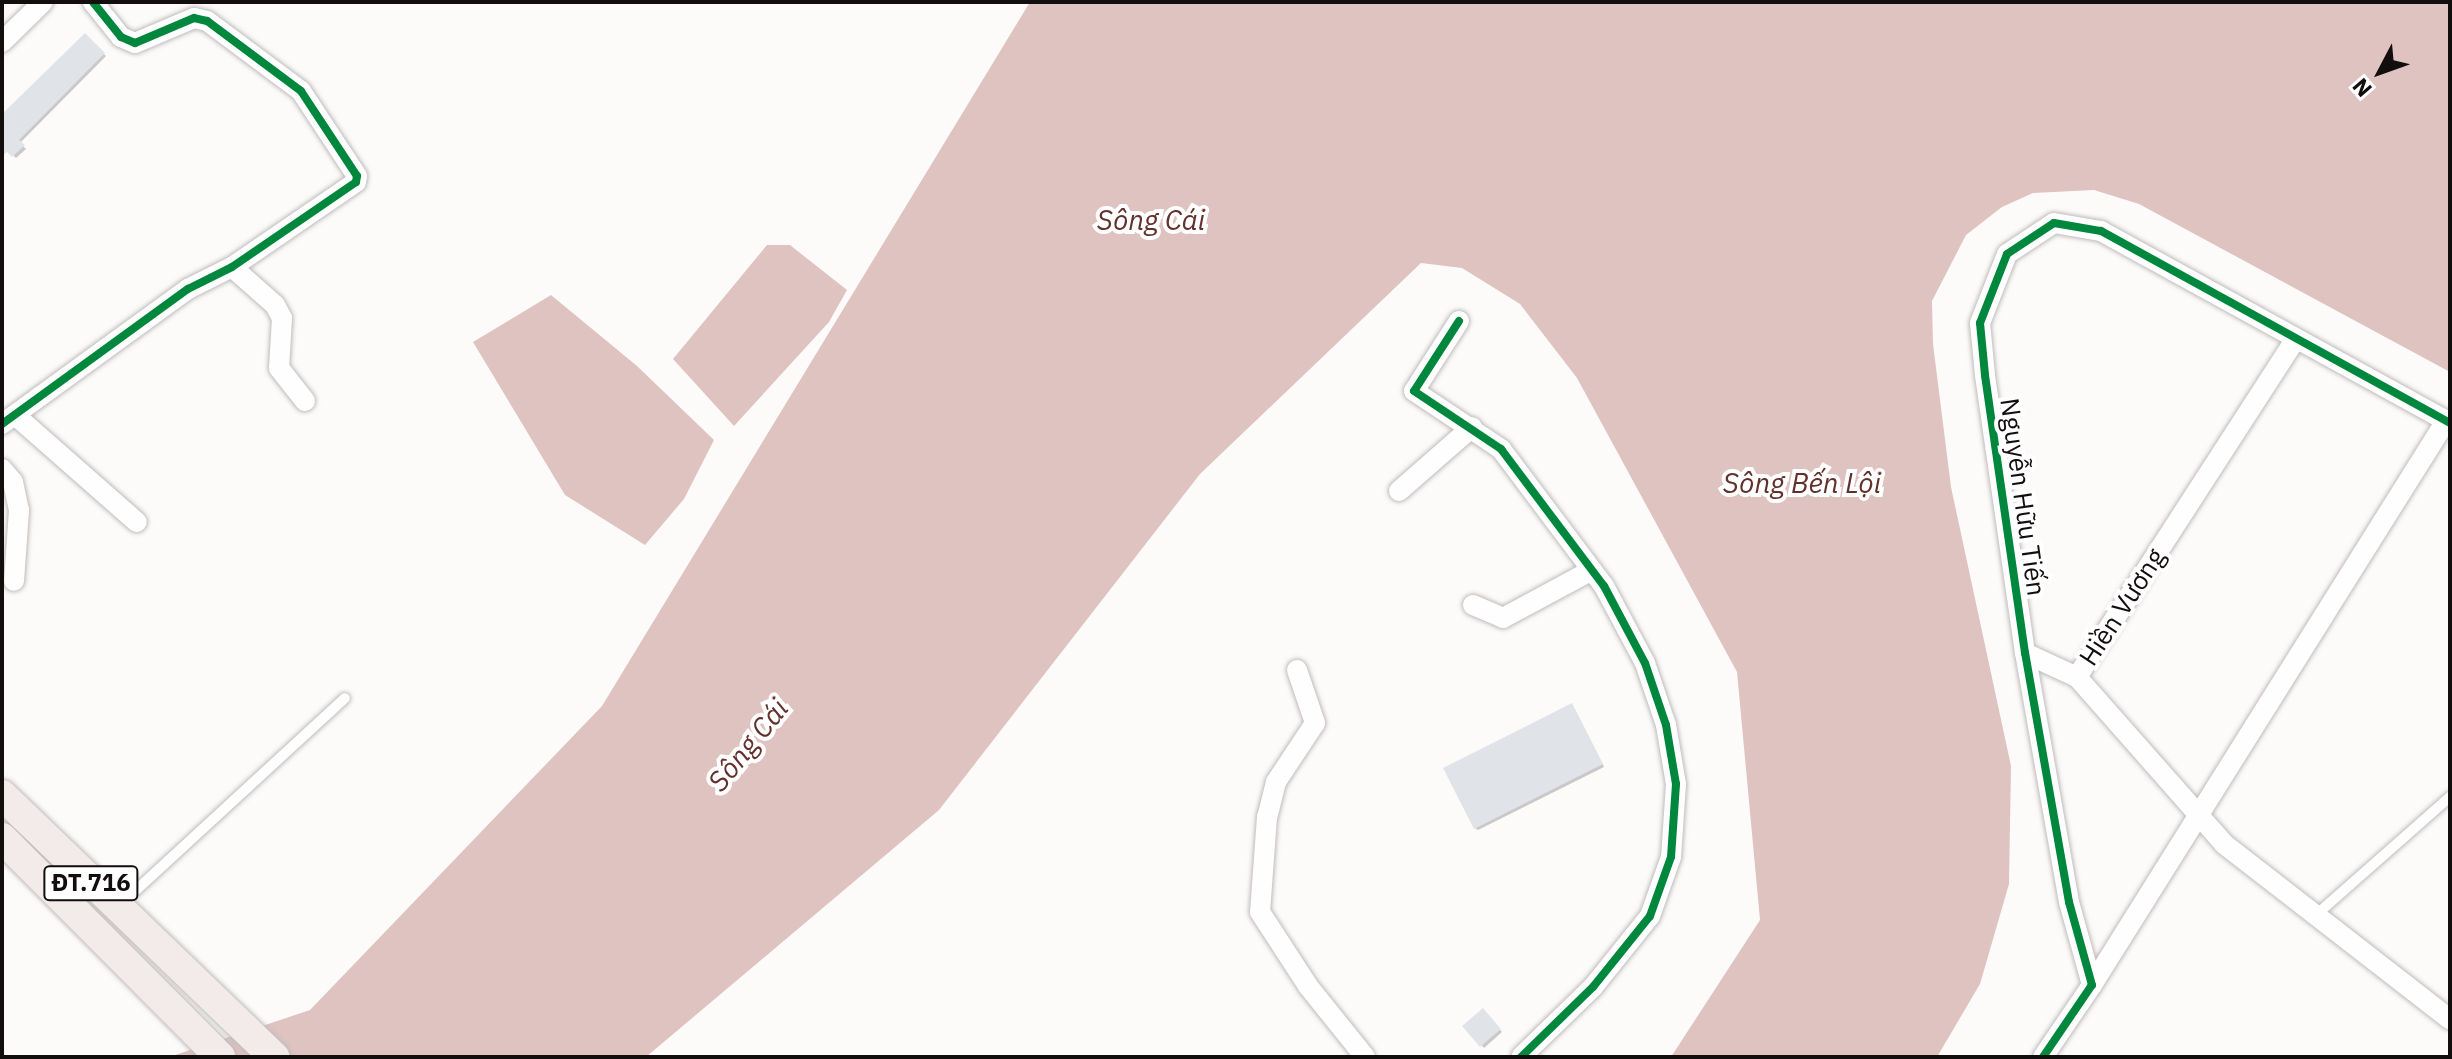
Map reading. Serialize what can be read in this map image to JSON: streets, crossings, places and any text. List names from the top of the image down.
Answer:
{
  "streets": {
    "main road": ["ĐT.716"],
    "street": ["Nguyễn Hữu Tiến", "Hiền Vương"]
  },
  "crossings": [
    ["Nguyễn Hữu Tiến", "Hiền Vương"]
  ],
  "water": ["Sông Cái", "Sông Bến Lội"],
  "north": "bottom left"
}
